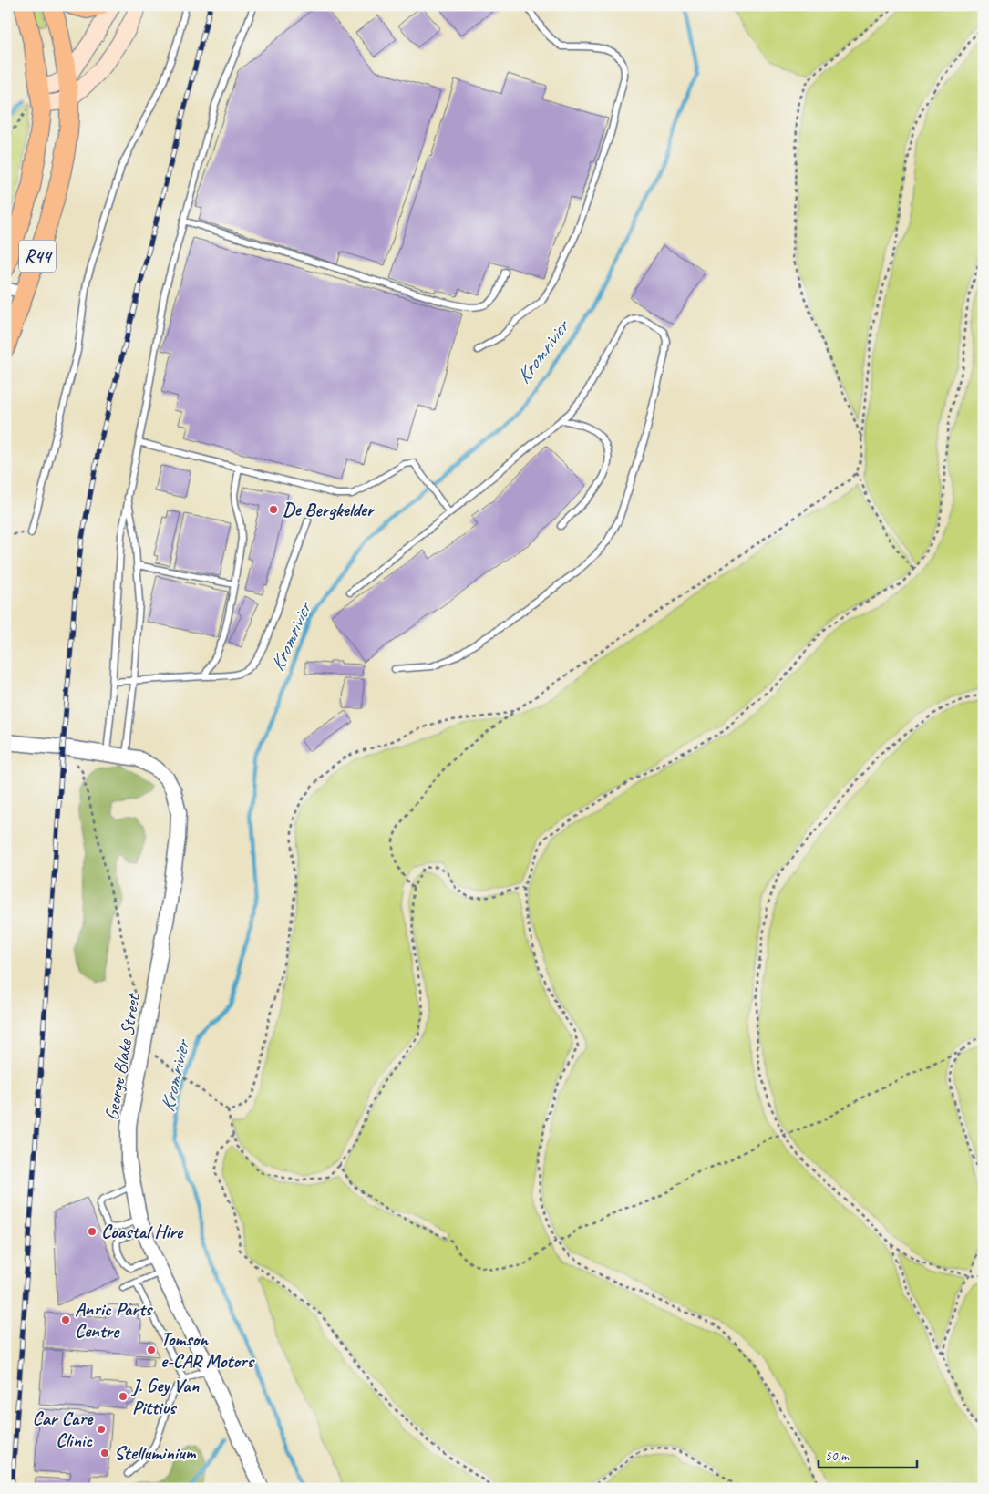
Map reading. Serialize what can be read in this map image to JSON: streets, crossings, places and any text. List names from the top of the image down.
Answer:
{
  "streets": {
    "main road": ["R44"],
    "street": ["George Blake Street"]
  },
  "water": ["Kromrivier"],
  "places": [
    "De Bergkelder",
    "Coastal Hire",
    "Anric Parts Centre",
    "Tomson e-CAR Motors",
    "J. Gey Van Pittius",
    "Car Care Clinic",
    "Stelluminium"
  ],
  "scale_bar": "50 m"
}
